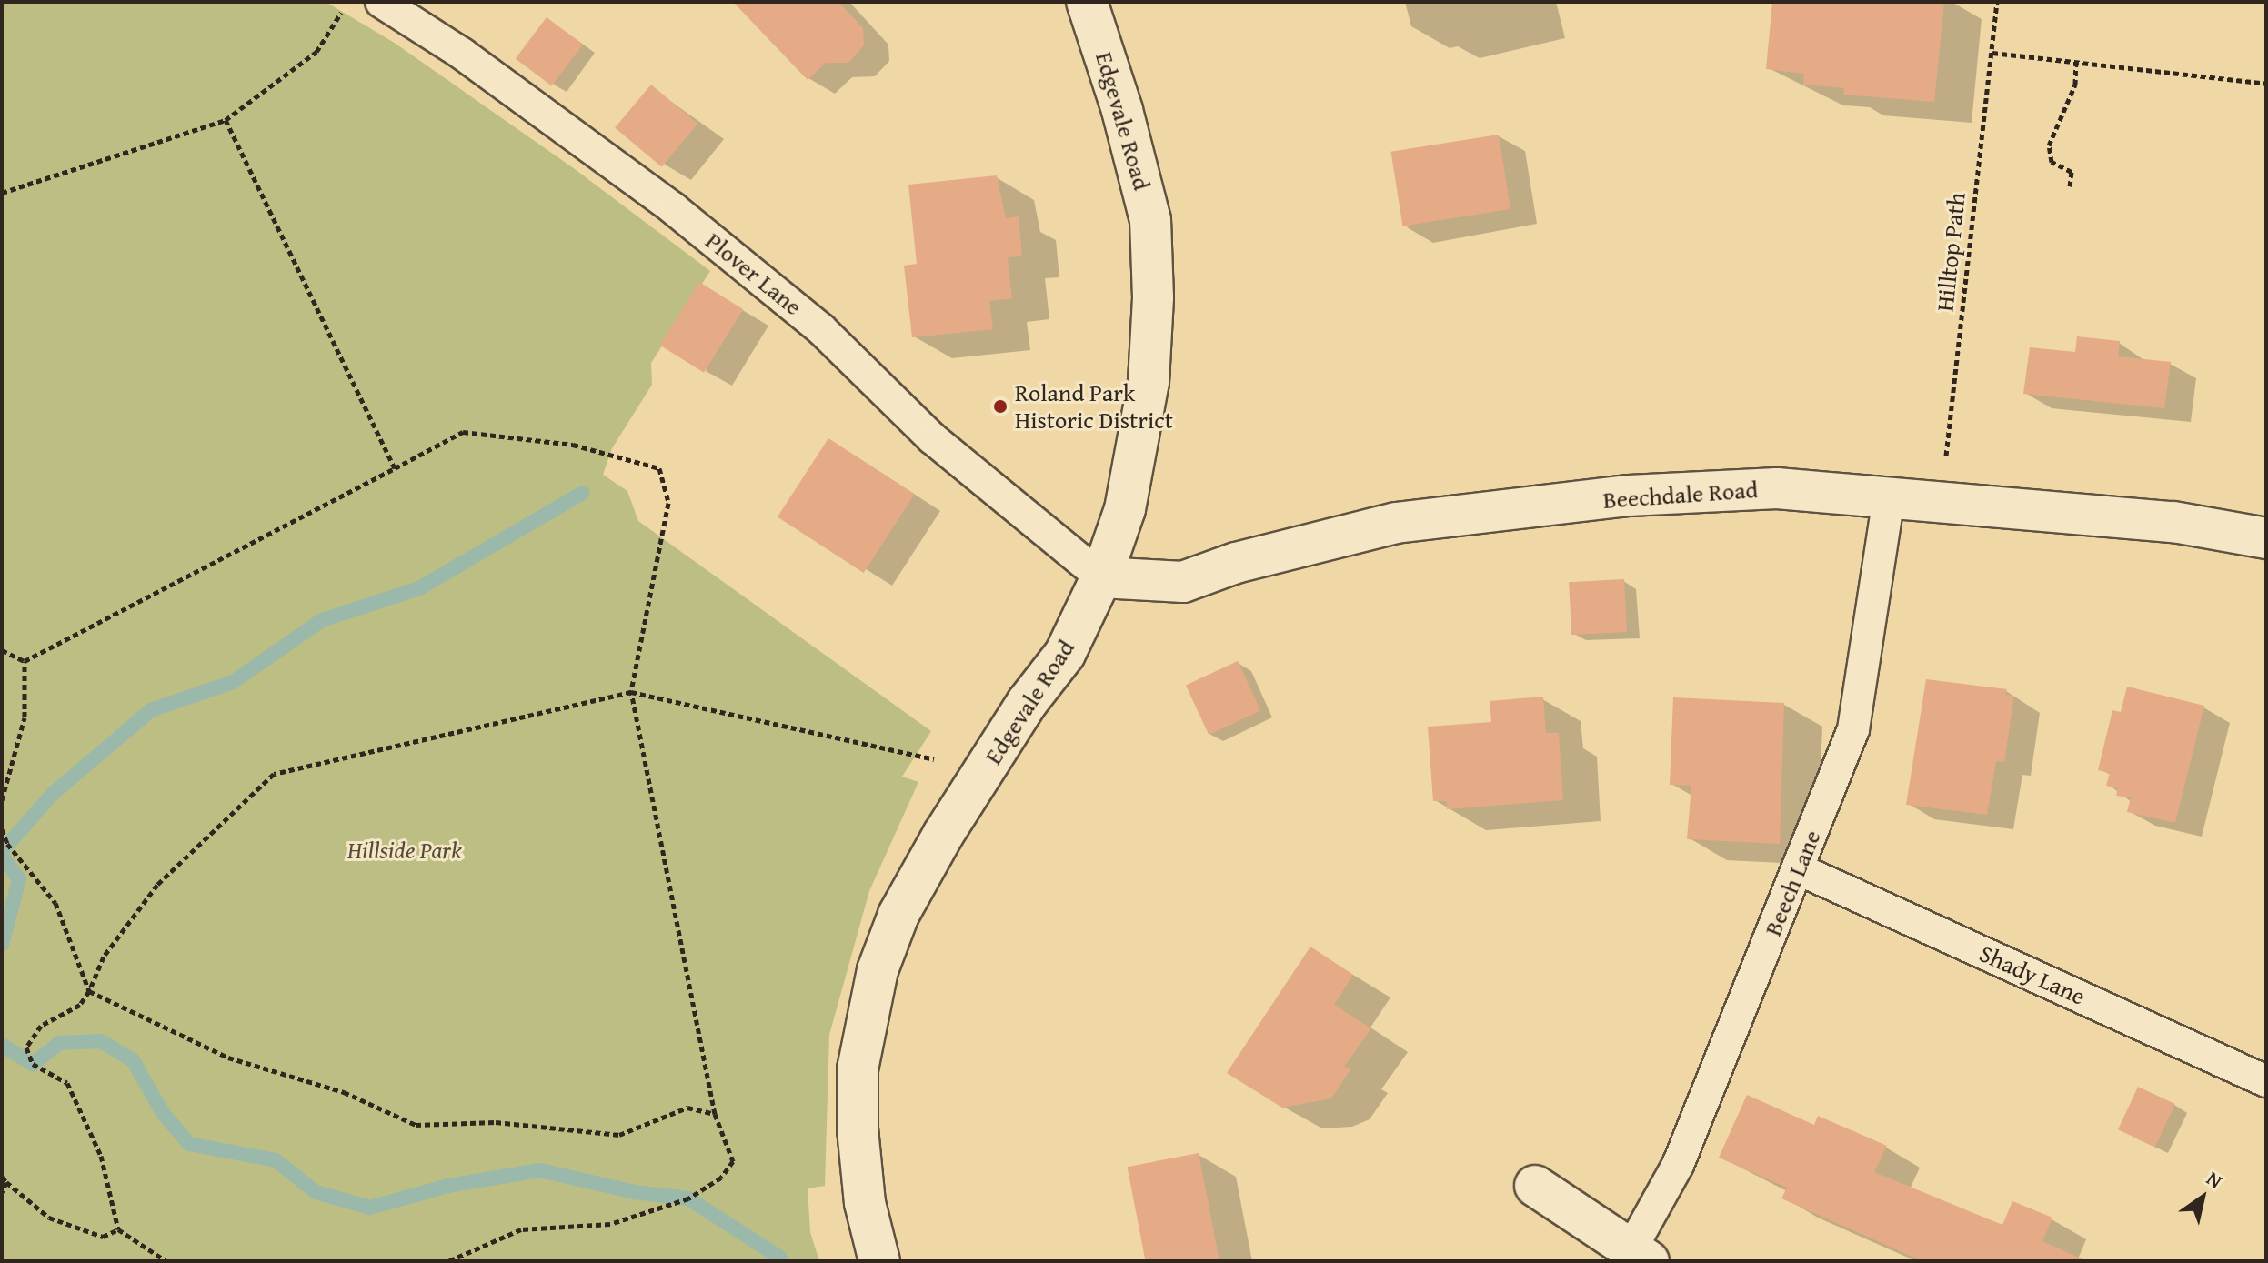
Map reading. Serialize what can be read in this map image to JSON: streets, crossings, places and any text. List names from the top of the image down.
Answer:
{
  "streets": {
    "street": ["Edgevale Road", "Beechdale Road"],
    "lane": ["Plover Lane", "Beech Lane", "Shady Lane"],
    "path": ["Hilltop Path"]
  },
  "crossings": [
    ["Edgevale Road", "Plover Lane"],
    ["Edgevale Road", "Beechdale Road"],
    ["Plover Lane", "Beechdale Road"],
    ["Beechdale Road", "Beech Lane"],
    ["Beech Lane", "Shady Lane"]
  ],
  "parks": ["Hillside Park"],
  "places": ["Roland Park Historic District"],
  "north": "top right"
}
